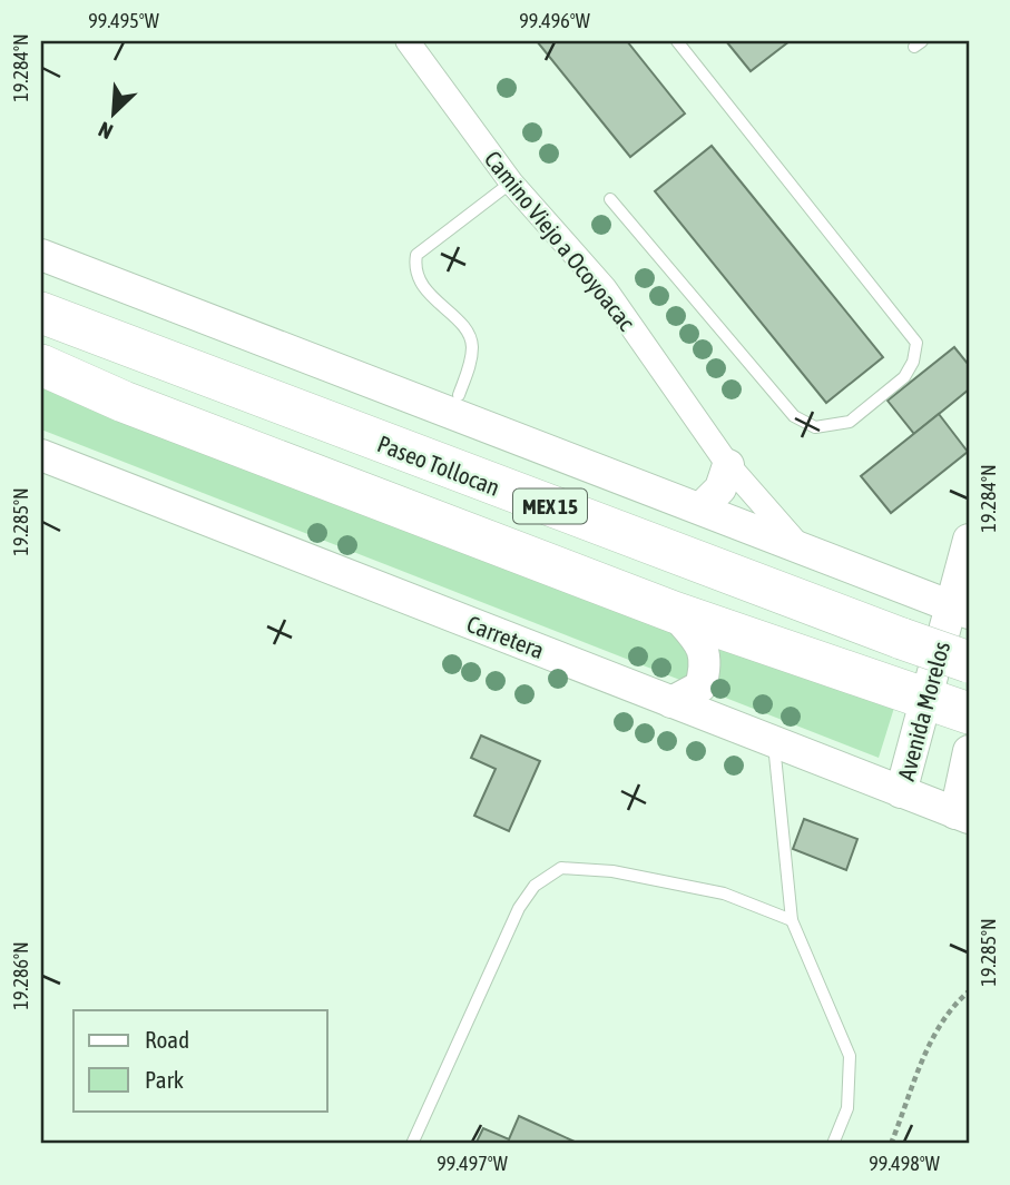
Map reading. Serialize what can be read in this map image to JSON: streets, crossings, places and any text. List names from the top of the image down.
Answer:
{
  "streets": {
    "highway": ["Paseo Tollocan", "MEX 15"],
    "main road": ["Carretera", "Avenida Morelos"],
    "street": ["Camino Viejo a Ocoyoacac"]
  },
  "crossings": [
    ["Carretera", "Avenida Morelos"]
  ],
  "legend": ["Road", "Park"],
  "north": "bottom left",
  "coordinates": [
    "99.495°W",
    "99.496°W",
    "19.284°N",
    "19.285°N",
    "19.286°N",
    "99.497°W",
    "99.498°W"
  ]
}
